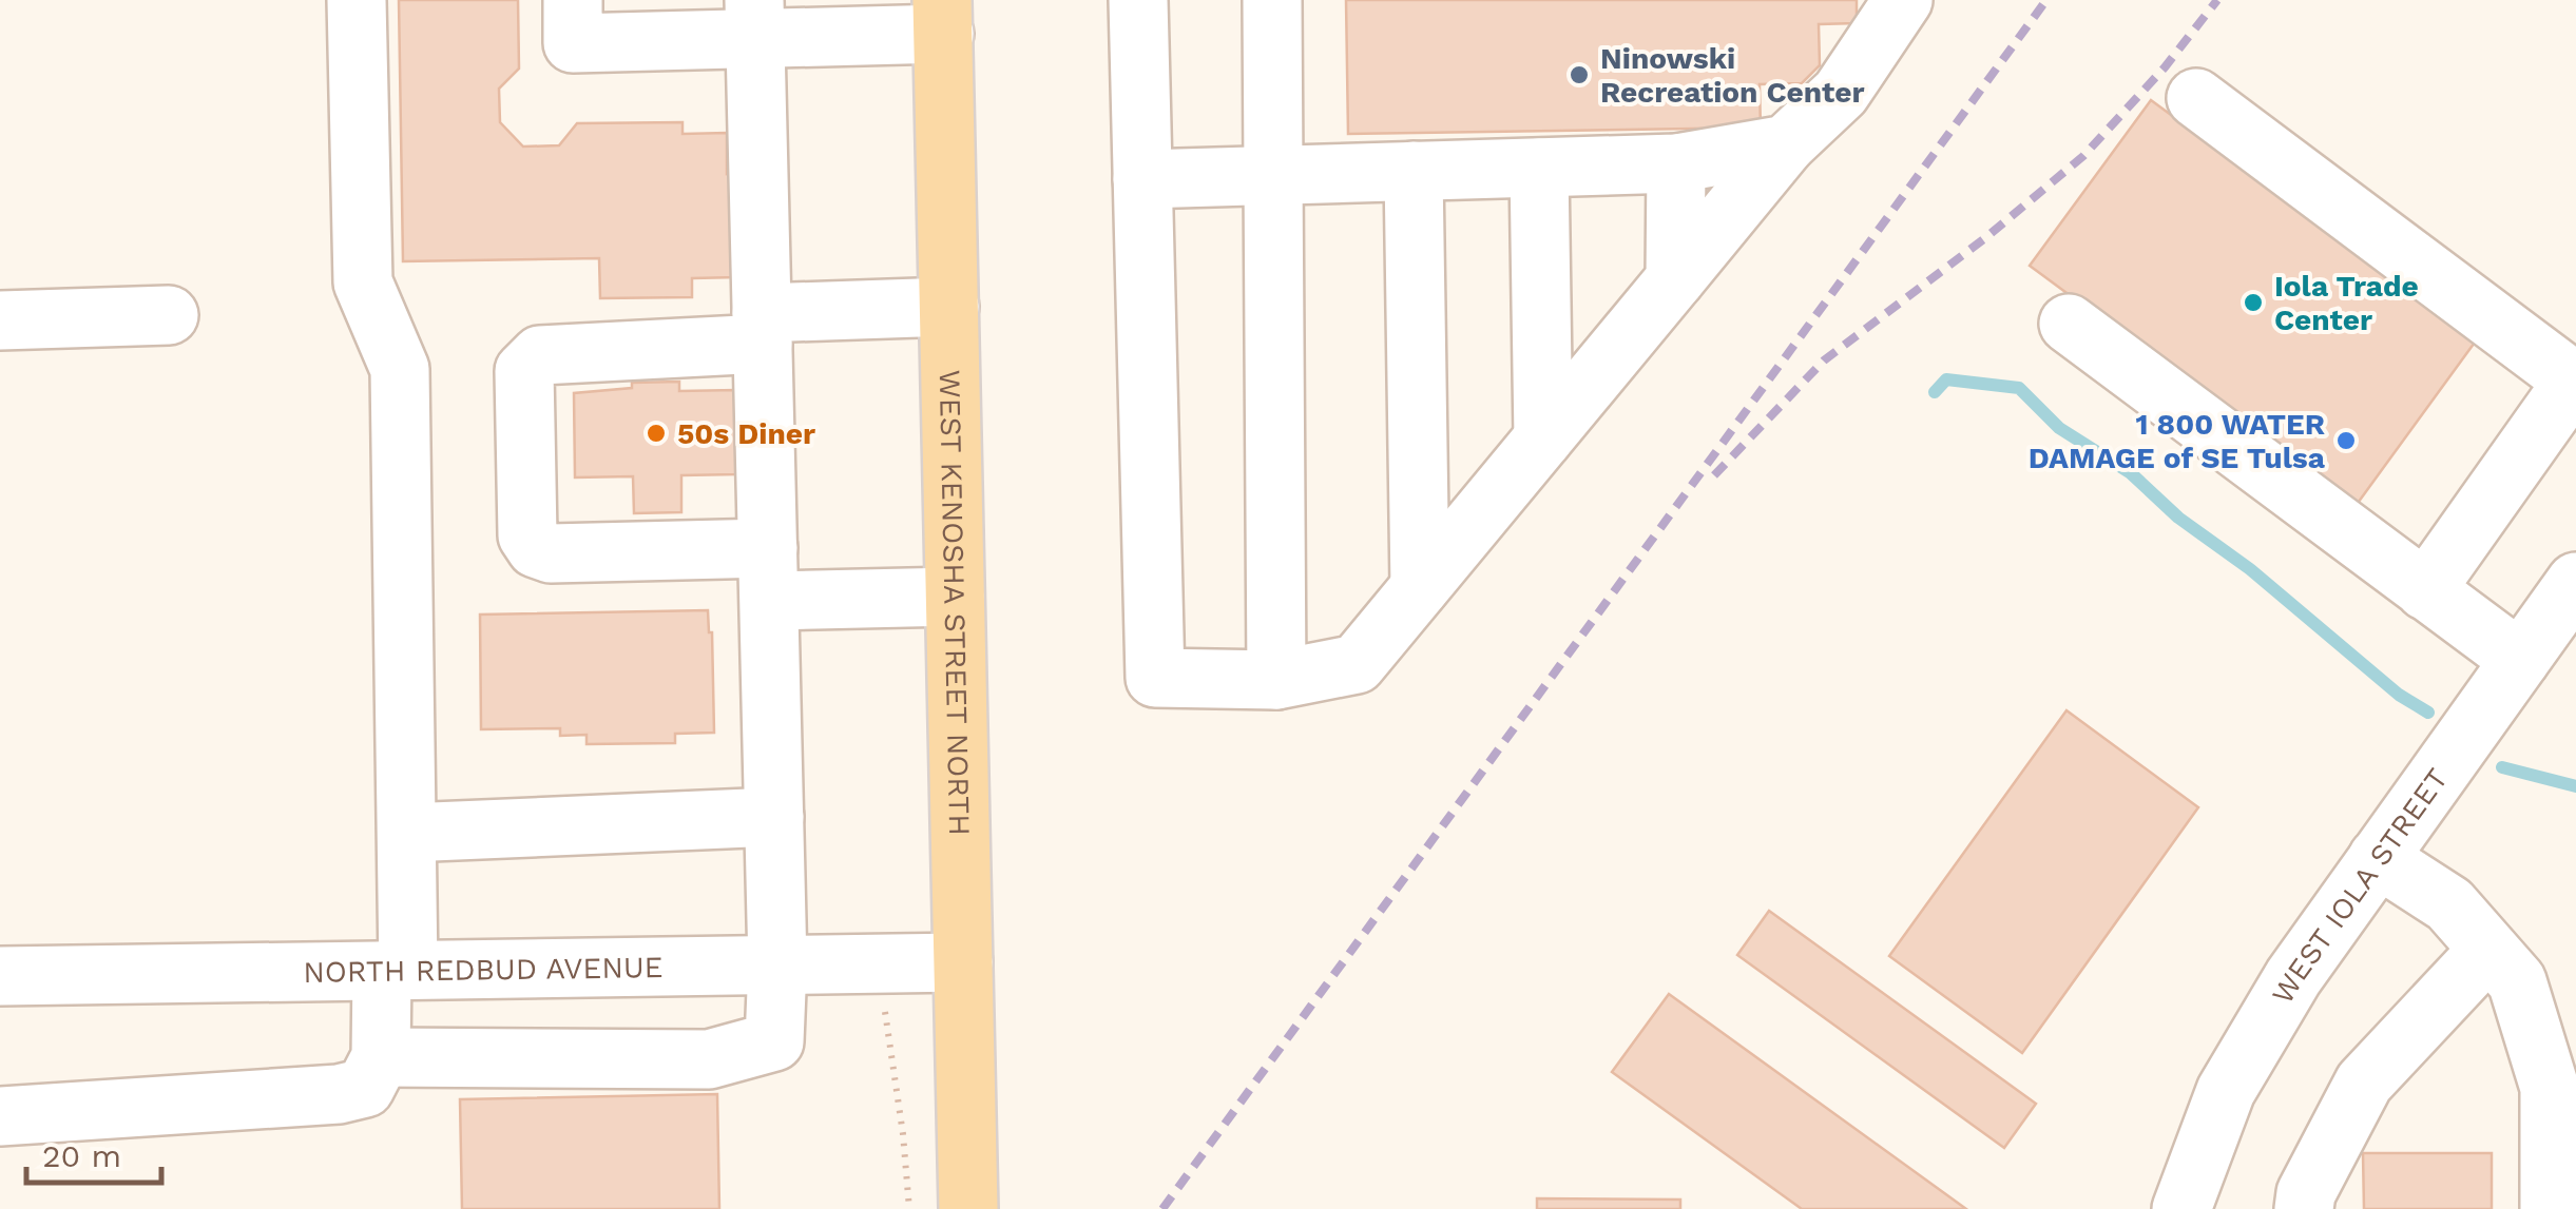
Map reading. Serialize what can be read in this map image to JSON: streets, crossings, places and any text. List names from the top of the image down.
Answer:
{
  "streets": {
    "main road": ["WEST KENOSHA STREET NORTH"],
    "street": ["WEST IOLA STREET", "NORTH REDBUD AVENUE"]
  },
  "crossings": [
    ["WEST KENOSHA STREET NORTH", "NORTH REDBUD AVENUE"]
  ],
  "places": [
    "Ninowski Recreation Center",
    "Iola Trade Center",
    "50s Diner",
    "1 800 WATER DAMAGE of SE Tulsa"
  ],
  "scale_bar": "20 m"
}
